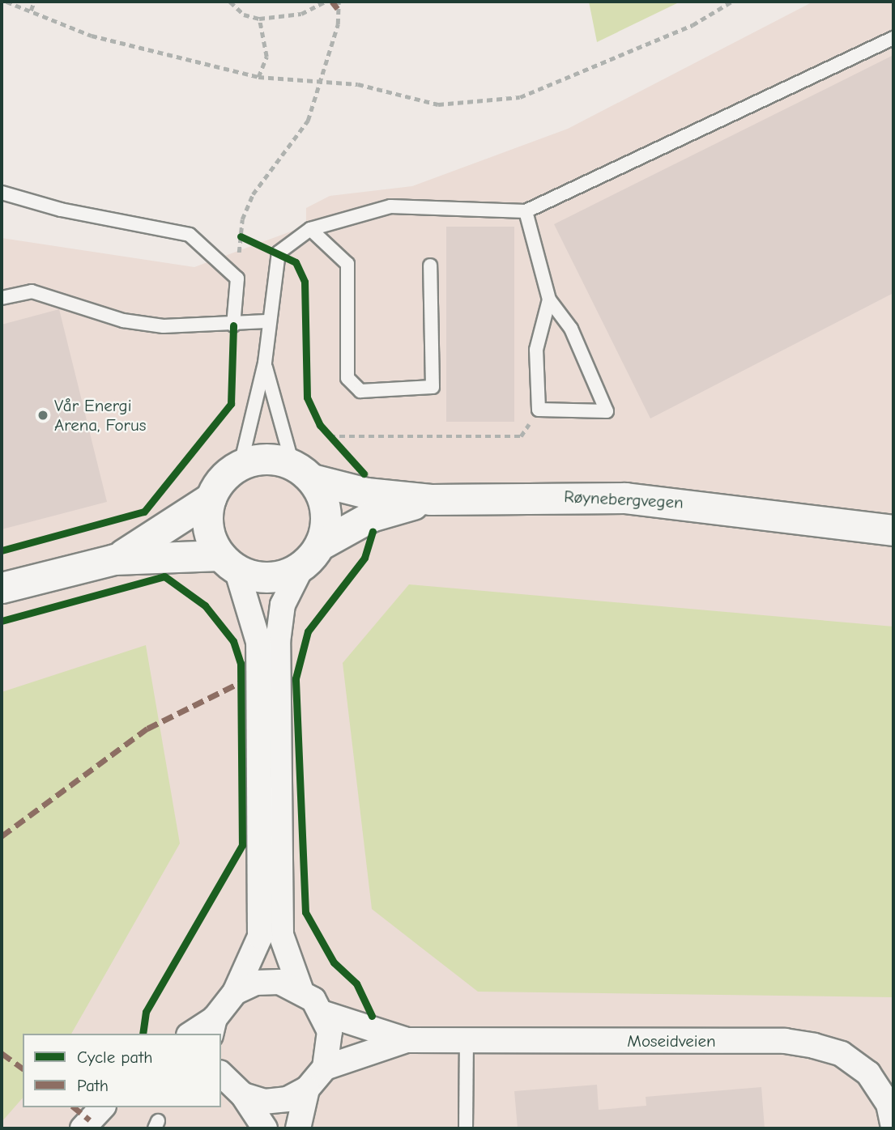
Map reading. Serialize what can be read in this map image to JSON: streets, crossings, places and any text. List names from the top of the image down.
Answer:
{
  "streets": {
    "street": ["Røynebergvegen", "Moseidveien"]
  },
  "places": ["Vår Energi Arena, Forus"],
  "legend": ["Cycle path", "Path"]
}
